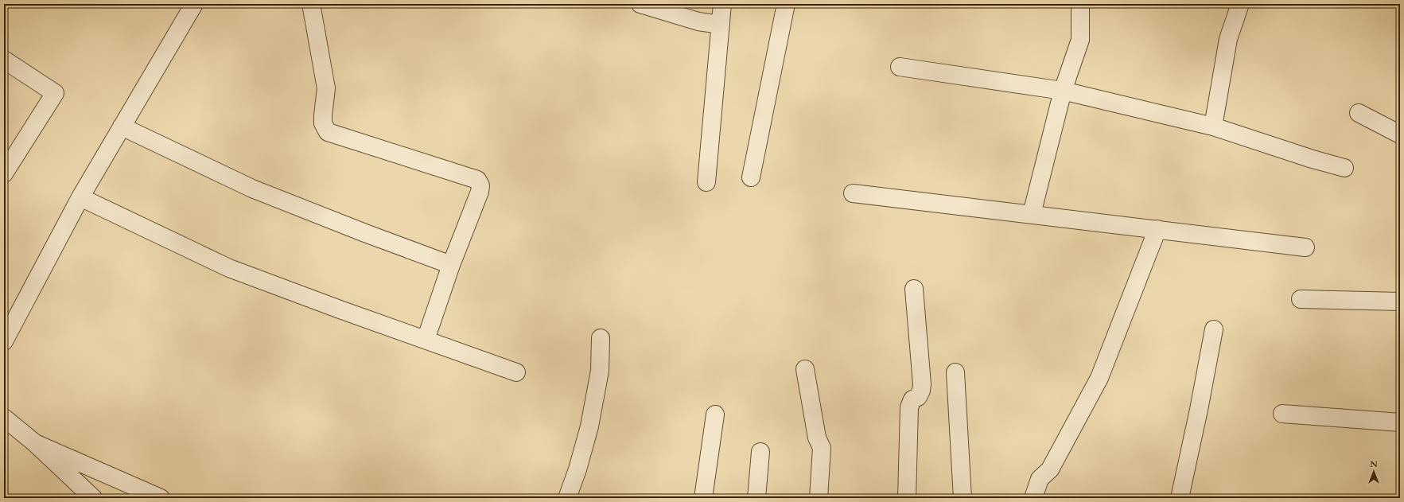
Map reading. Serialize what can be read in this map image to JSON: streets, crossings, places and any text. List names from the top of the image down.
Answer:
{
  "north": "top"
}
